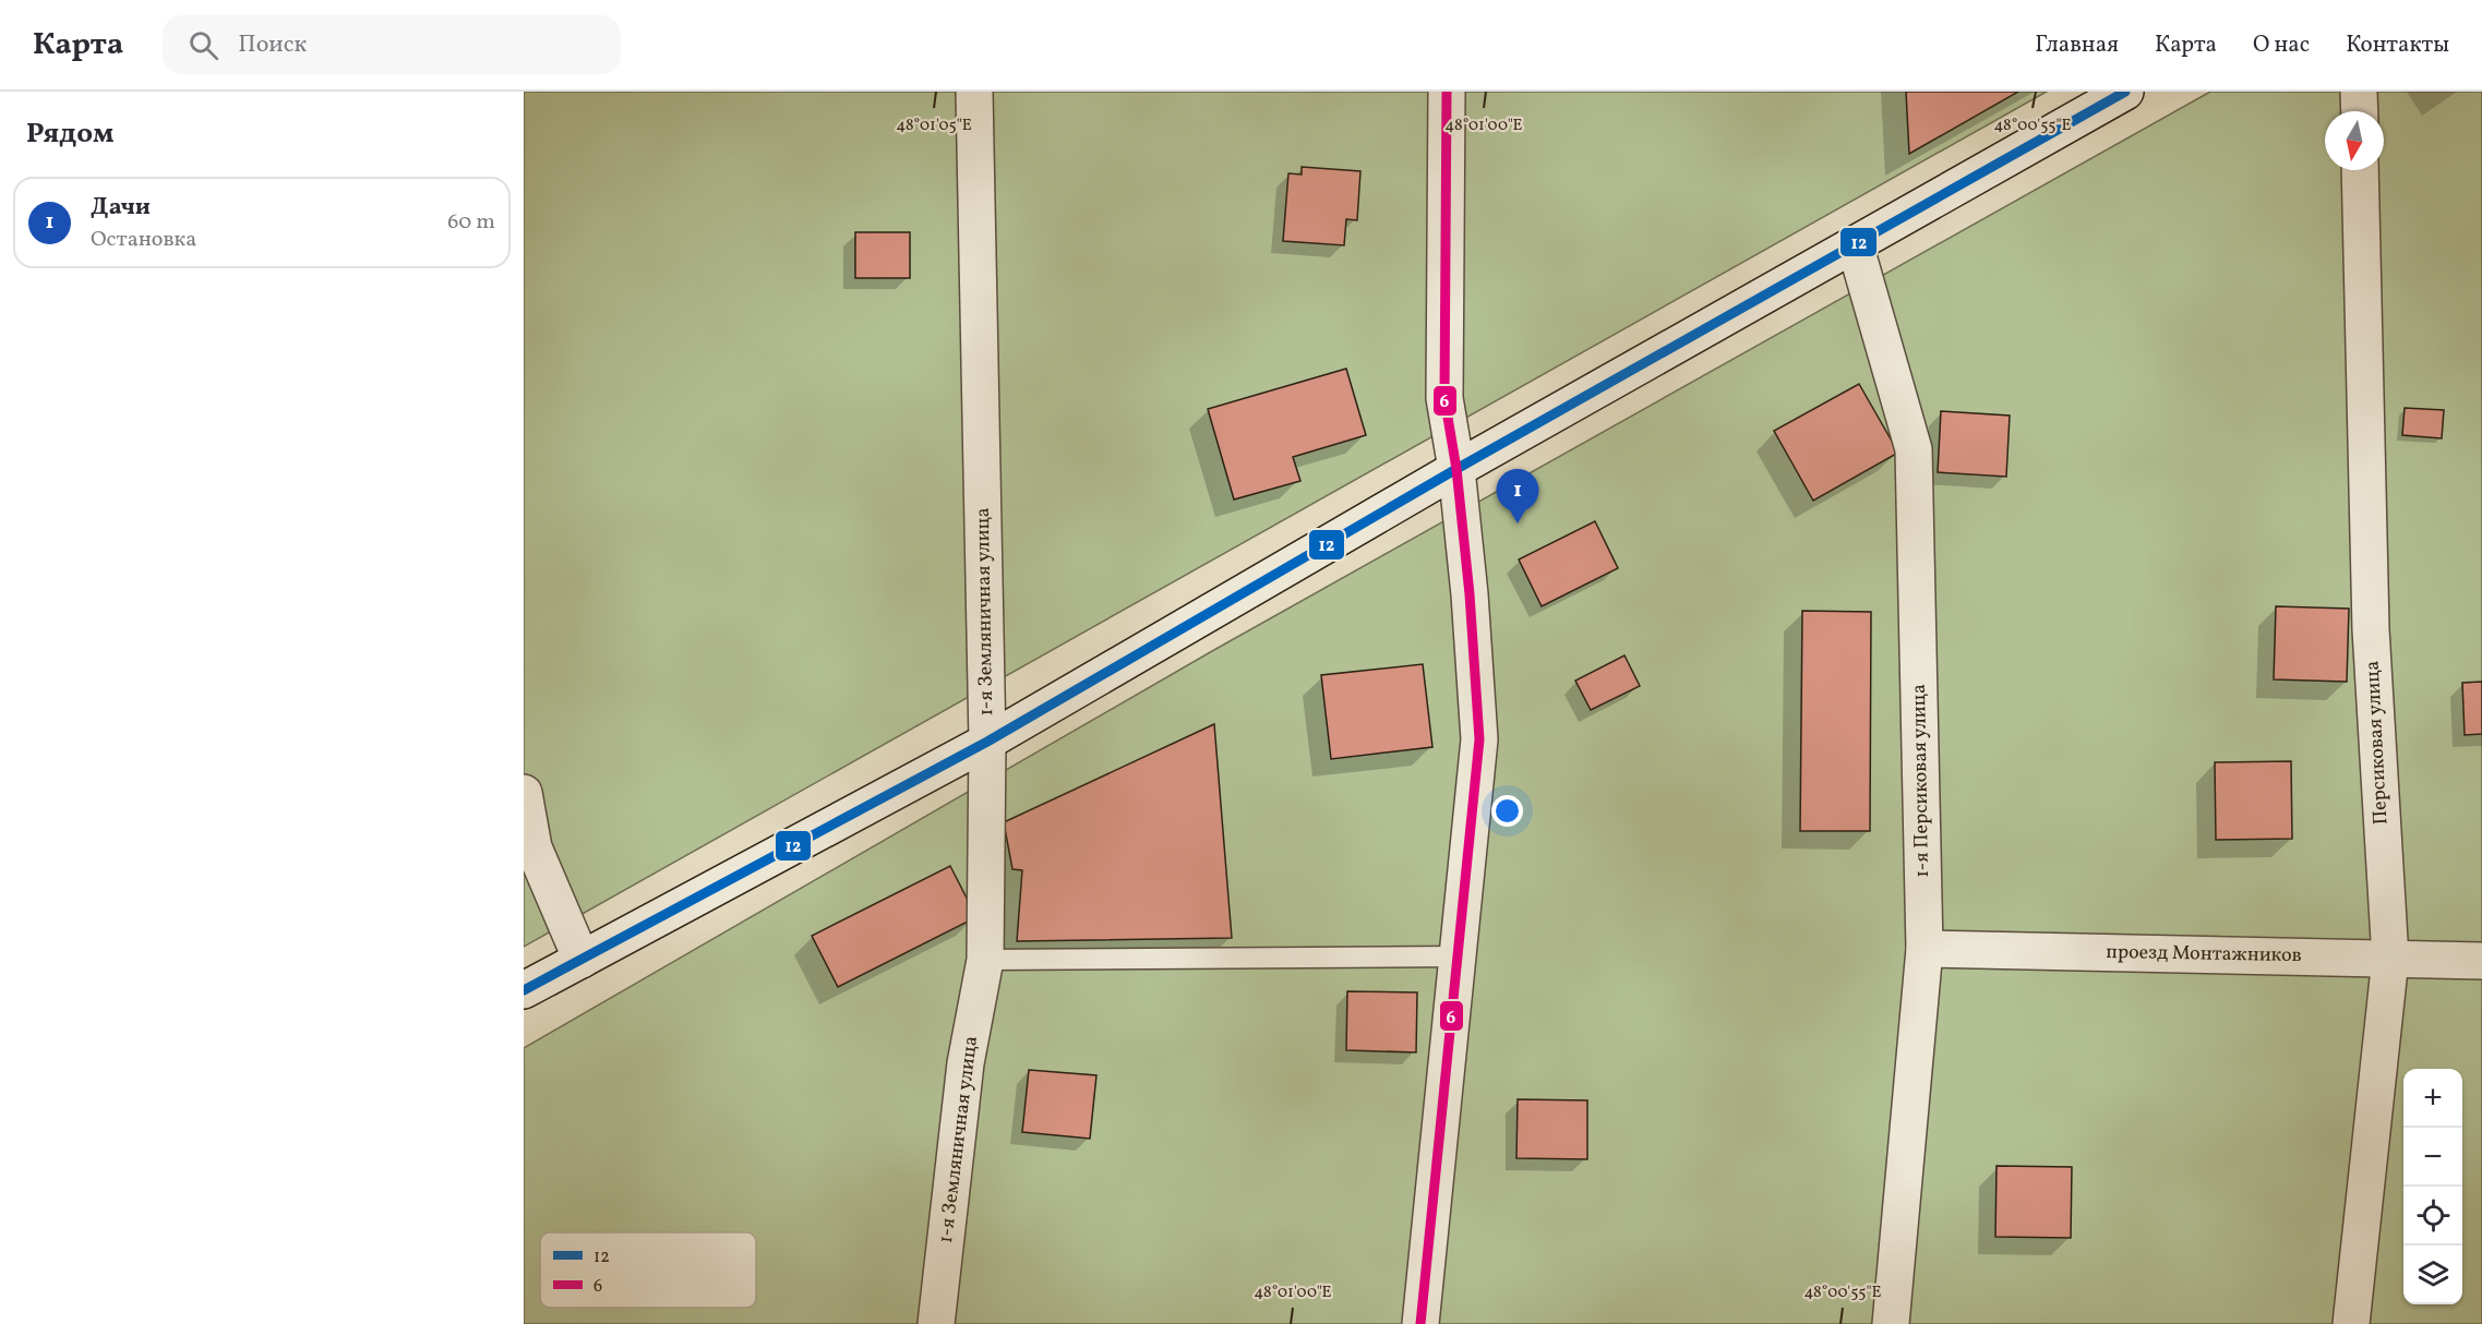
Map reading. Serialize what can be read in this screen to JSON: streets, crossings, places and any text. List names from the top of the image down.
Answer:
{
  "streets": {
    "street": [
      "1-я Земляничная улица",
      "Персиковая улица",
      "1-я Персиковая улица",
      "проезд Монтажников"
    ]
  },
  "crossings": [
    ["Персиковая улица", "проезд Монтажников"],
    ["1-я Персиковая улица", "проезд Монтажников"]
  ],
  "lines": ["transit line 12", "transit line 6"],
  "legend": ["12", "6"],
  "north": "bottom",
  "page": {
    "header": "Карта",
    "search": "Поиск",
    "nav": [
      "Главная",
      "Карта",
      "О нас",
      "Контакты"
    ],
    "heading": "Рядом",
    "list": [
      {
        "mark": "1",
        "name": "Дачи",
        "note": "Остановка",
        "value": "60 m"
      }
    ],
    "pins": "1",
    "map_buttons": ["+", "−"]
  },
  "coordinates": ["48°01'05\"E", "48°01'00\"E", "48°00'55\"E"]
}
